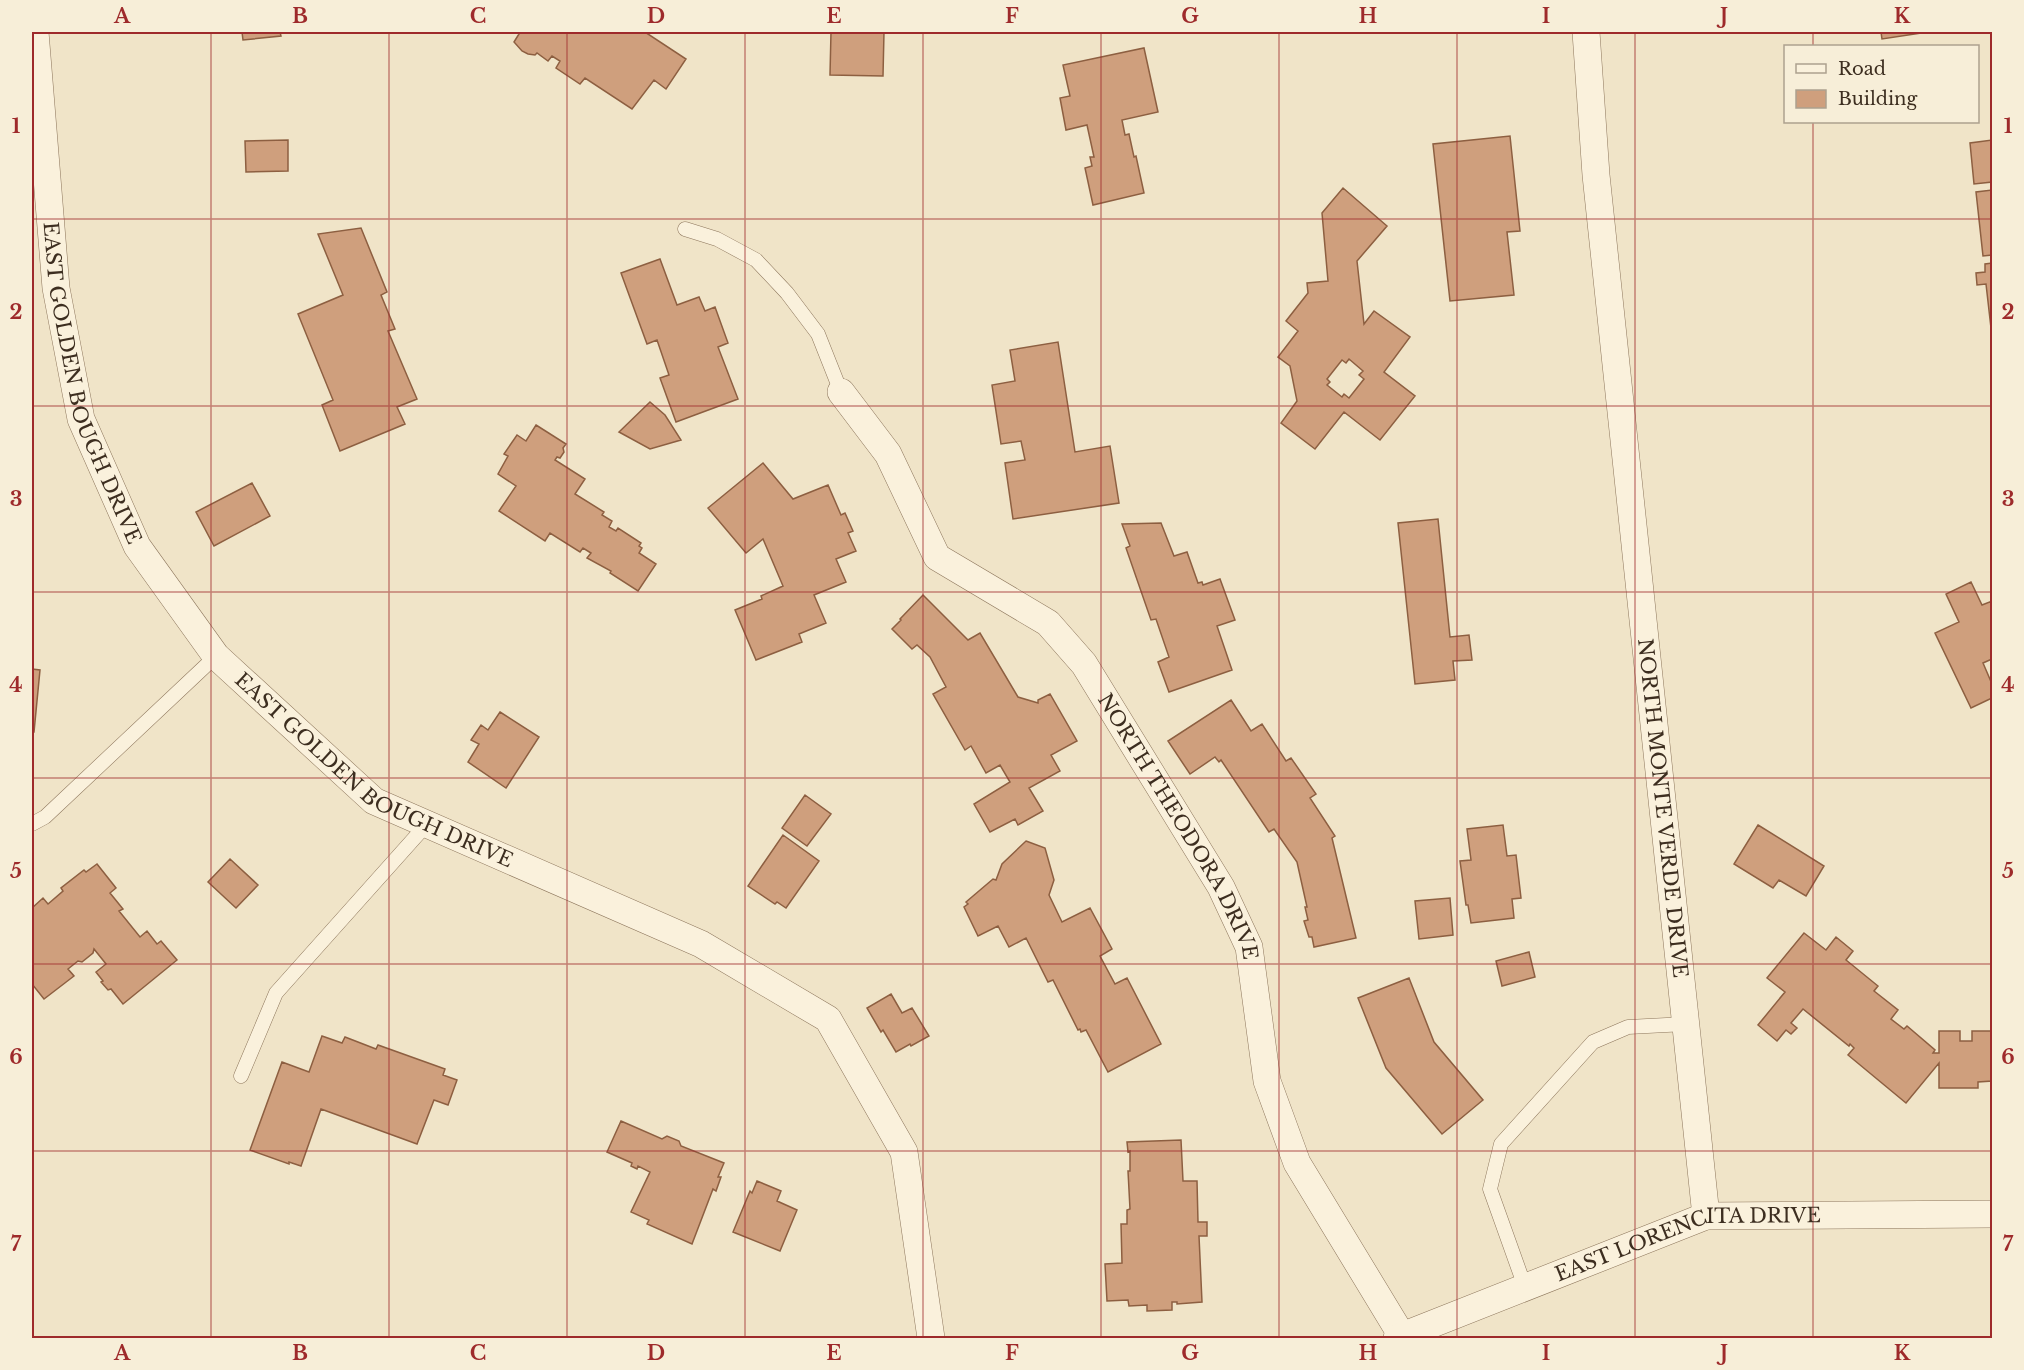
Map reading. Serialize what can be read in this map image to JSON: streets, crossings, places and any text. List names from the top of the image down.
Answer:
{
  "streets": {
    "street": [
      "EAST GOLDEN BOUGH DRIVE",
      "NORTH MONTE VERDE DRIVE",
      "NORTH THEODORA DRIVE",
      "EAST LORENCITA DRIVE"
    ]
  },
  "crossings": [
    ["NORTH MONTE VERDE DRIVE", "EAST LORENCITA DRIVE"],
    ["NORTH THEODORA DRIVE", "EAST LORENCITA DRIVE"]
  ],
  "legend": ["Road", "Building"],
  "grid": {
    "columns": [
      "A",
      "B",
      "C",
      "D",
      "E",
      "F",
      "G",
      "H",
      "I",
      "J",
      "K"
    ],
    "rows": [
      "1",
      "2",
      "3",
      "4",
      "5",
      "6",
      "7"
    ]
  }
}
